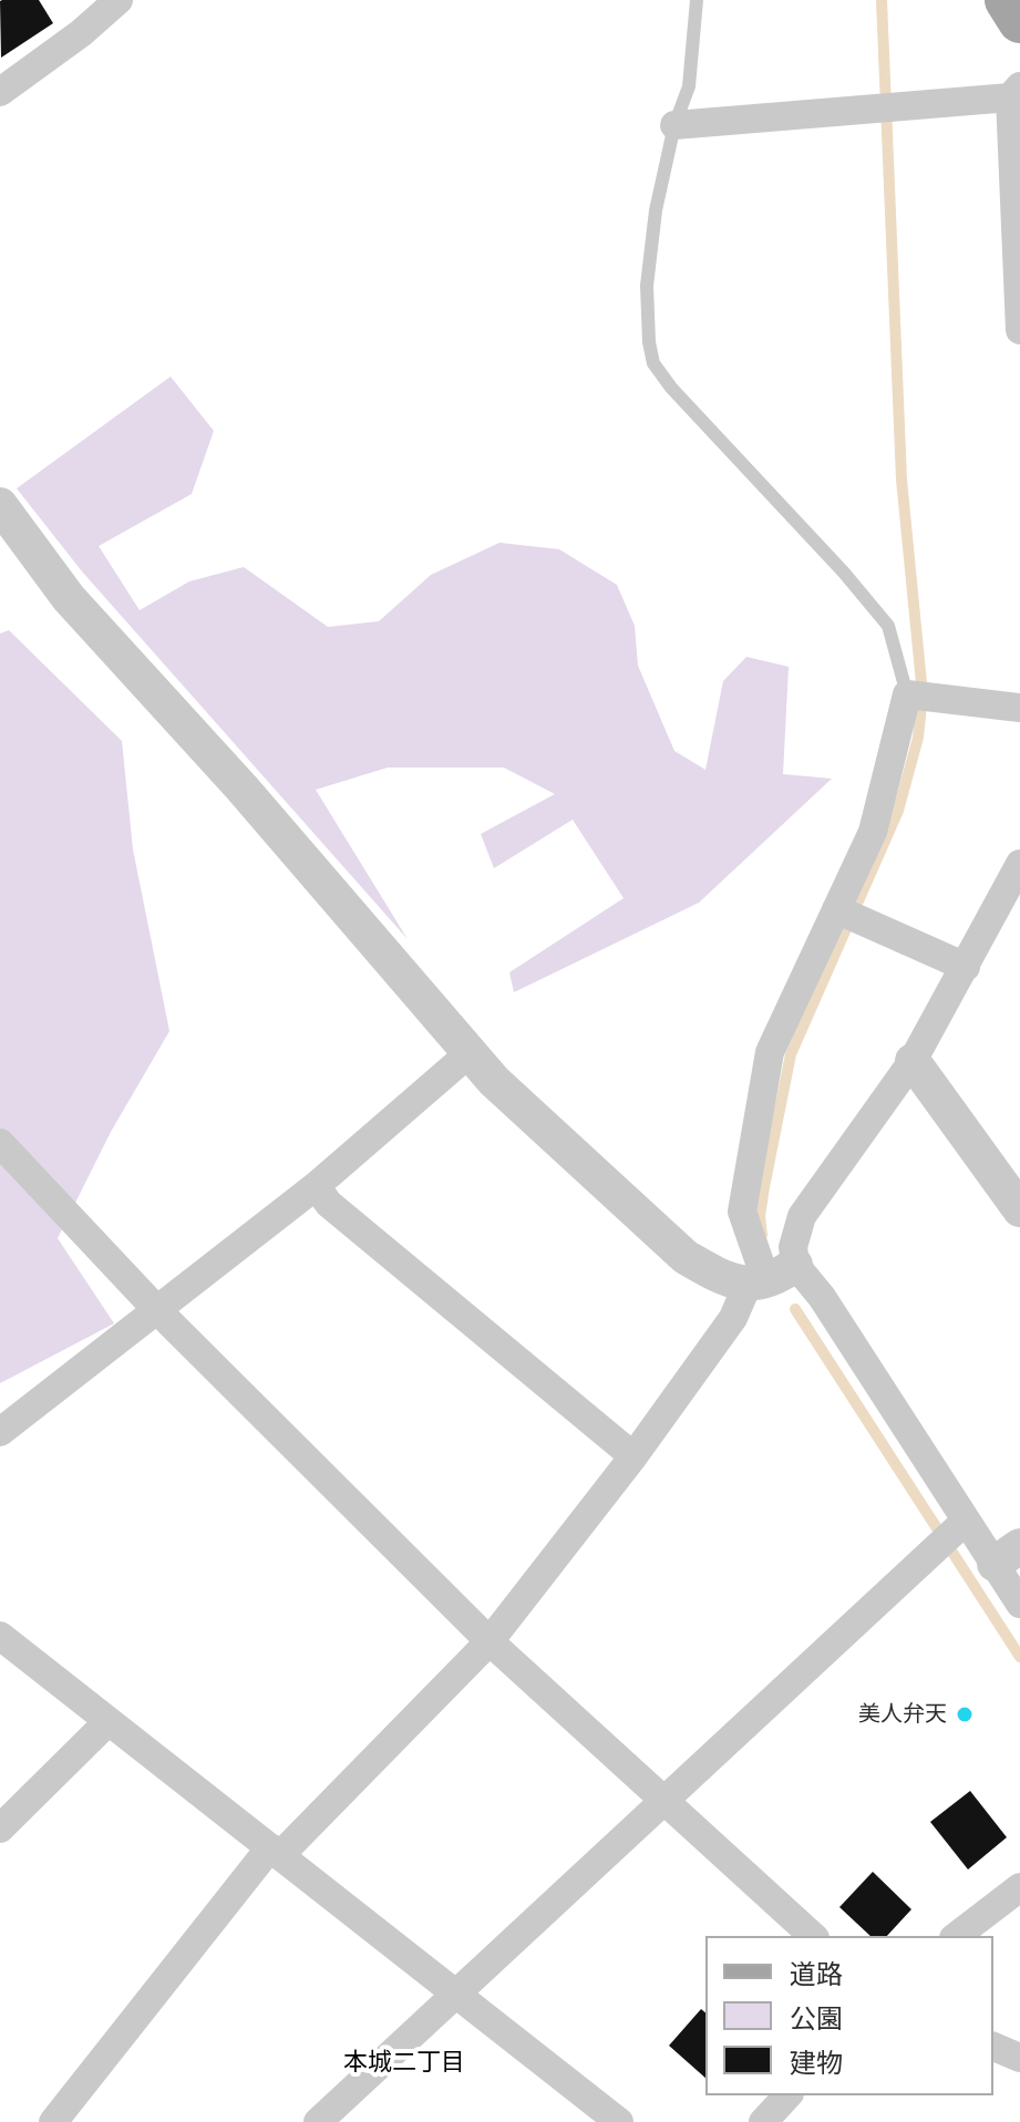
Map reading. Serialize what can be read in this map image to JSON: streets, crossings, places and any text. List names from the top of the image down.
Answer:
{
  "districts": ["本城二丁目"],
  "places": ["美人弁天"],
  "legend": ["道路", "公園", "建物"]
}
